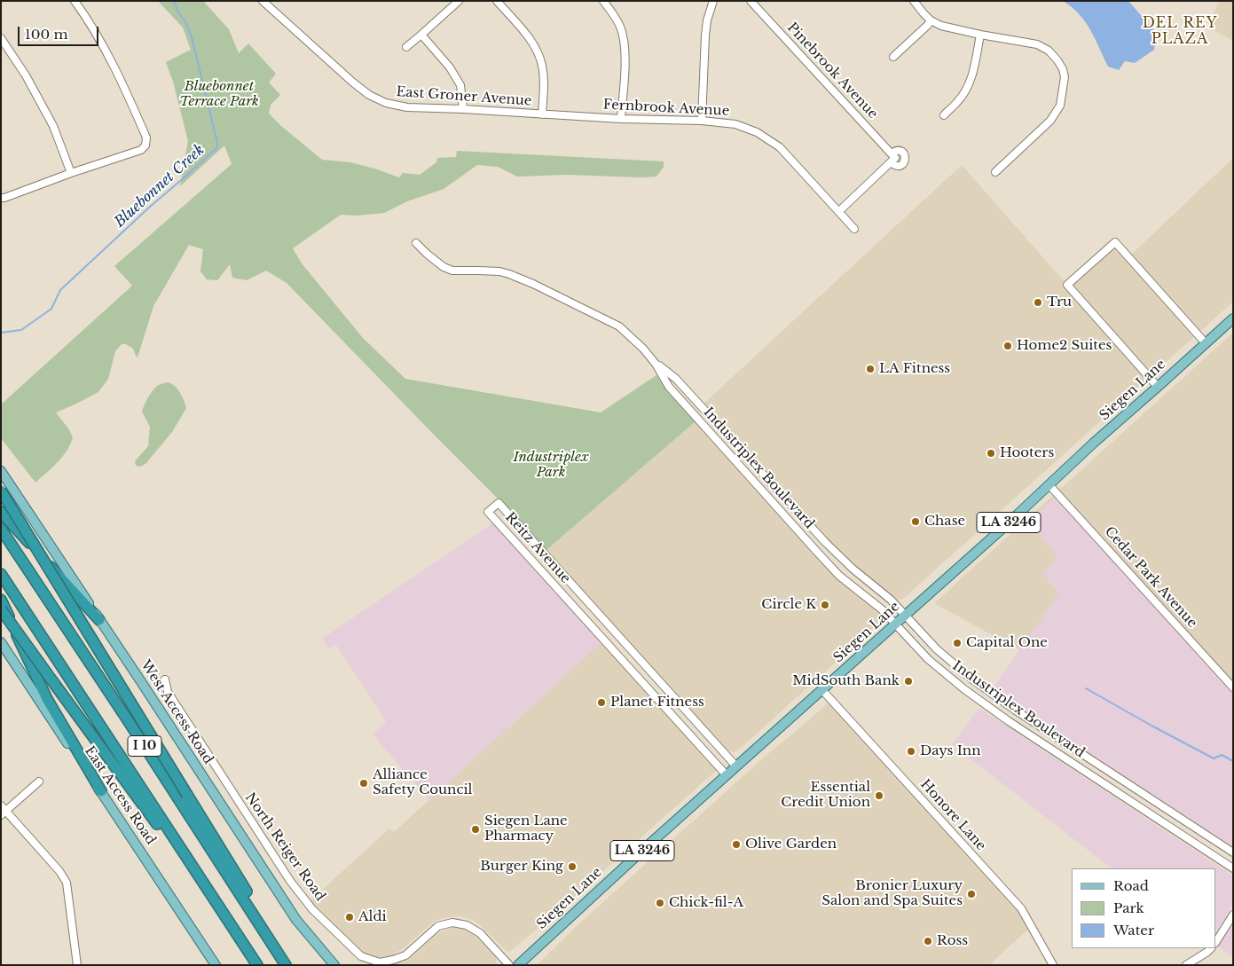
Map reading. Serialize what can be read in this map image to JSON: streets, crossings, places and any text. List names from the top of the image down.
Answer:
{
  "streets": {
    "highway": ["I 10"],
    "main road": [
      "Siegen Lane",
      "LA 3246",
      "West Access Road",
      "East Access Road"
    ],
    "street": [
      "Pinebrook Avenue",
      "East Groner Avenue",
      "Fernbrook Avenue",
      "Industriplex Boulevard",
      "Reitz Avenue",
      "Cedar Park Avenue",
      "Honore Lane",
      "North Reiger Road"
    ]
  },
  "crossings": [
    ["Pinebrook Avenue", "Fernbrook Avenue"],
    ["East Groner Avenue", "Fernbrook Avenue"],
    ["Siegen Lane", "Industriplex Boulevard"],
    ["Siegen Lane", "Reitz Avenue"],
    ["Siegen Lane", "Cedar Park Avenue"],
    ["Siegen Lane", "Honore Lane"]
  ],
  "districts": ["DEL REY PLAZA"],
  "water": ["Bluebonnet Creek"],
  "parks": ["Bluebonnet Terrace Park", "Industriplex Park"],
  "places": [
    "Tru",
    "Home2 Suites",
    "LA Fitness",
    "Hooters",
    "Chase",
    "Circle K",
    "Capital One",
    "MidSouth Bank",
    "Planet Fitness",
    "Days Inn",
    "Alliance Safety Council",
    "Essential Credit Union",
    "Siegen Lane Pharmacy",
    "Olive Garden",
    "Burger King",
    "Bronier Luxury Salon and Spa Suites",
    "Chick-fil-A",
    "Aldi",
    "Ross"
  ],
  "legend": ["Road", "Park", "Water"],
  "scale_bar": "100 m"
}
